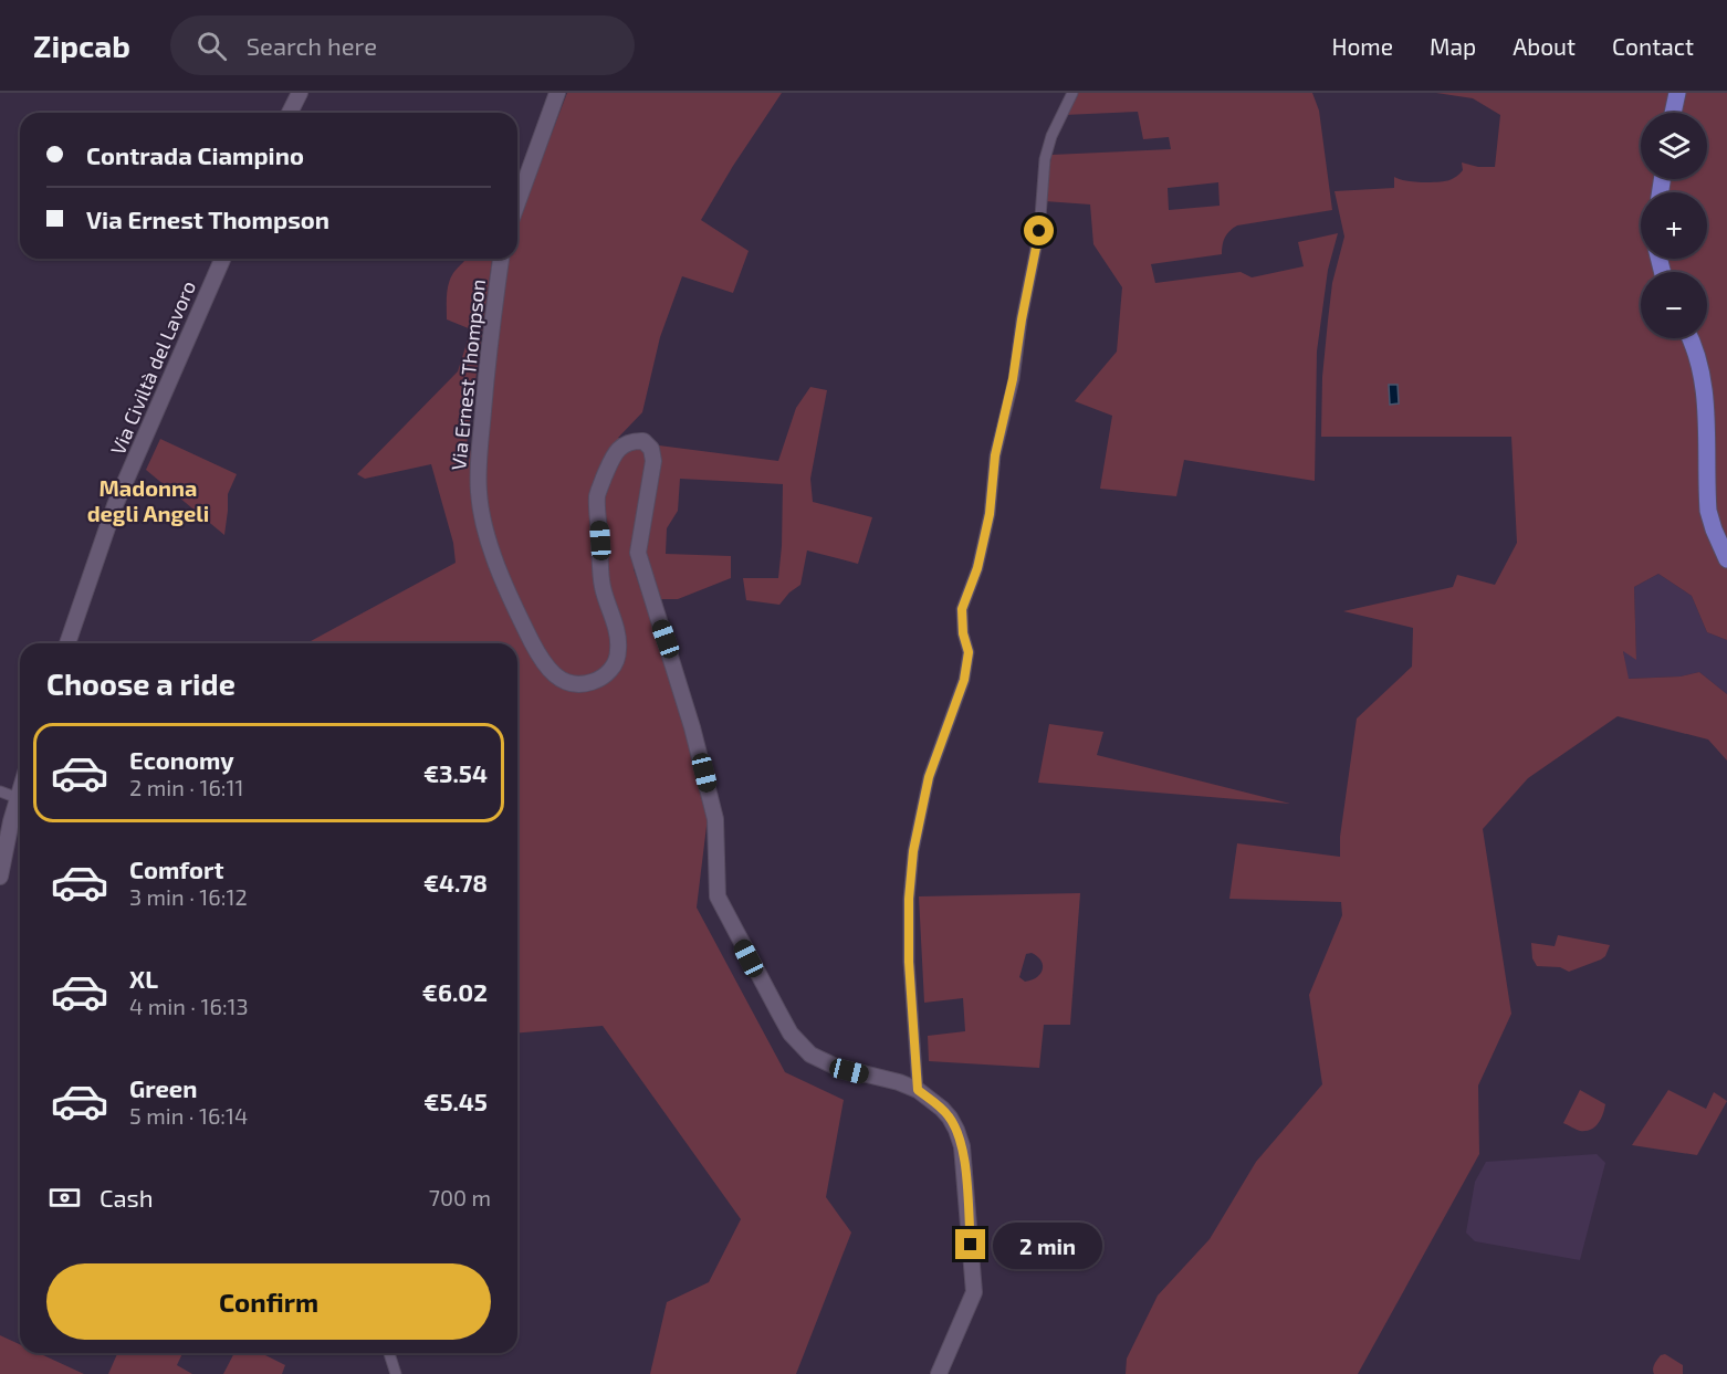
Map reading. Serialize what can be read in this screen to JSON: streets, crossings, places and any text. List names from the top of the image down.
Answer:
{
  "streets": {
    "street": ["Via Civiltà del Lavoro", "Via Ernest Thompson"]
  },
  "districts": ["Madonna degli Angeli"],
  "page": {
    "header": "Zipcab",
    "search": "Search here",
    "nav": [
      "Home",
      "Map",
      "About",
      "Contact"
    ],
    "map_buttons": ["+", "−"],
    "banner": ["Contrada Ciampino", "Via Ernest Thompson"],
    "heading": "Choose a ride",
    "list": [
      {
        "name": "Economy",
        "note": "2 min · 16:11",
        "value": "€3.54"
      },
      {
        "name": "Comfort",
        "note": "3 min · 16:12",
        "value": "€4.78"
      },
      {
        "name": "XL",
        "note": "4 min · 16:13",
        "value": "€6.02"
      },
      {
        "name": "Green",
        "note": "5 min · 16:14",
        "value": "€5.45"
      }
    ],
    "pay": ["Cash", "700 m"],
    "bubble": "2 min",
    "buttons": "Confirm"
  }
}
